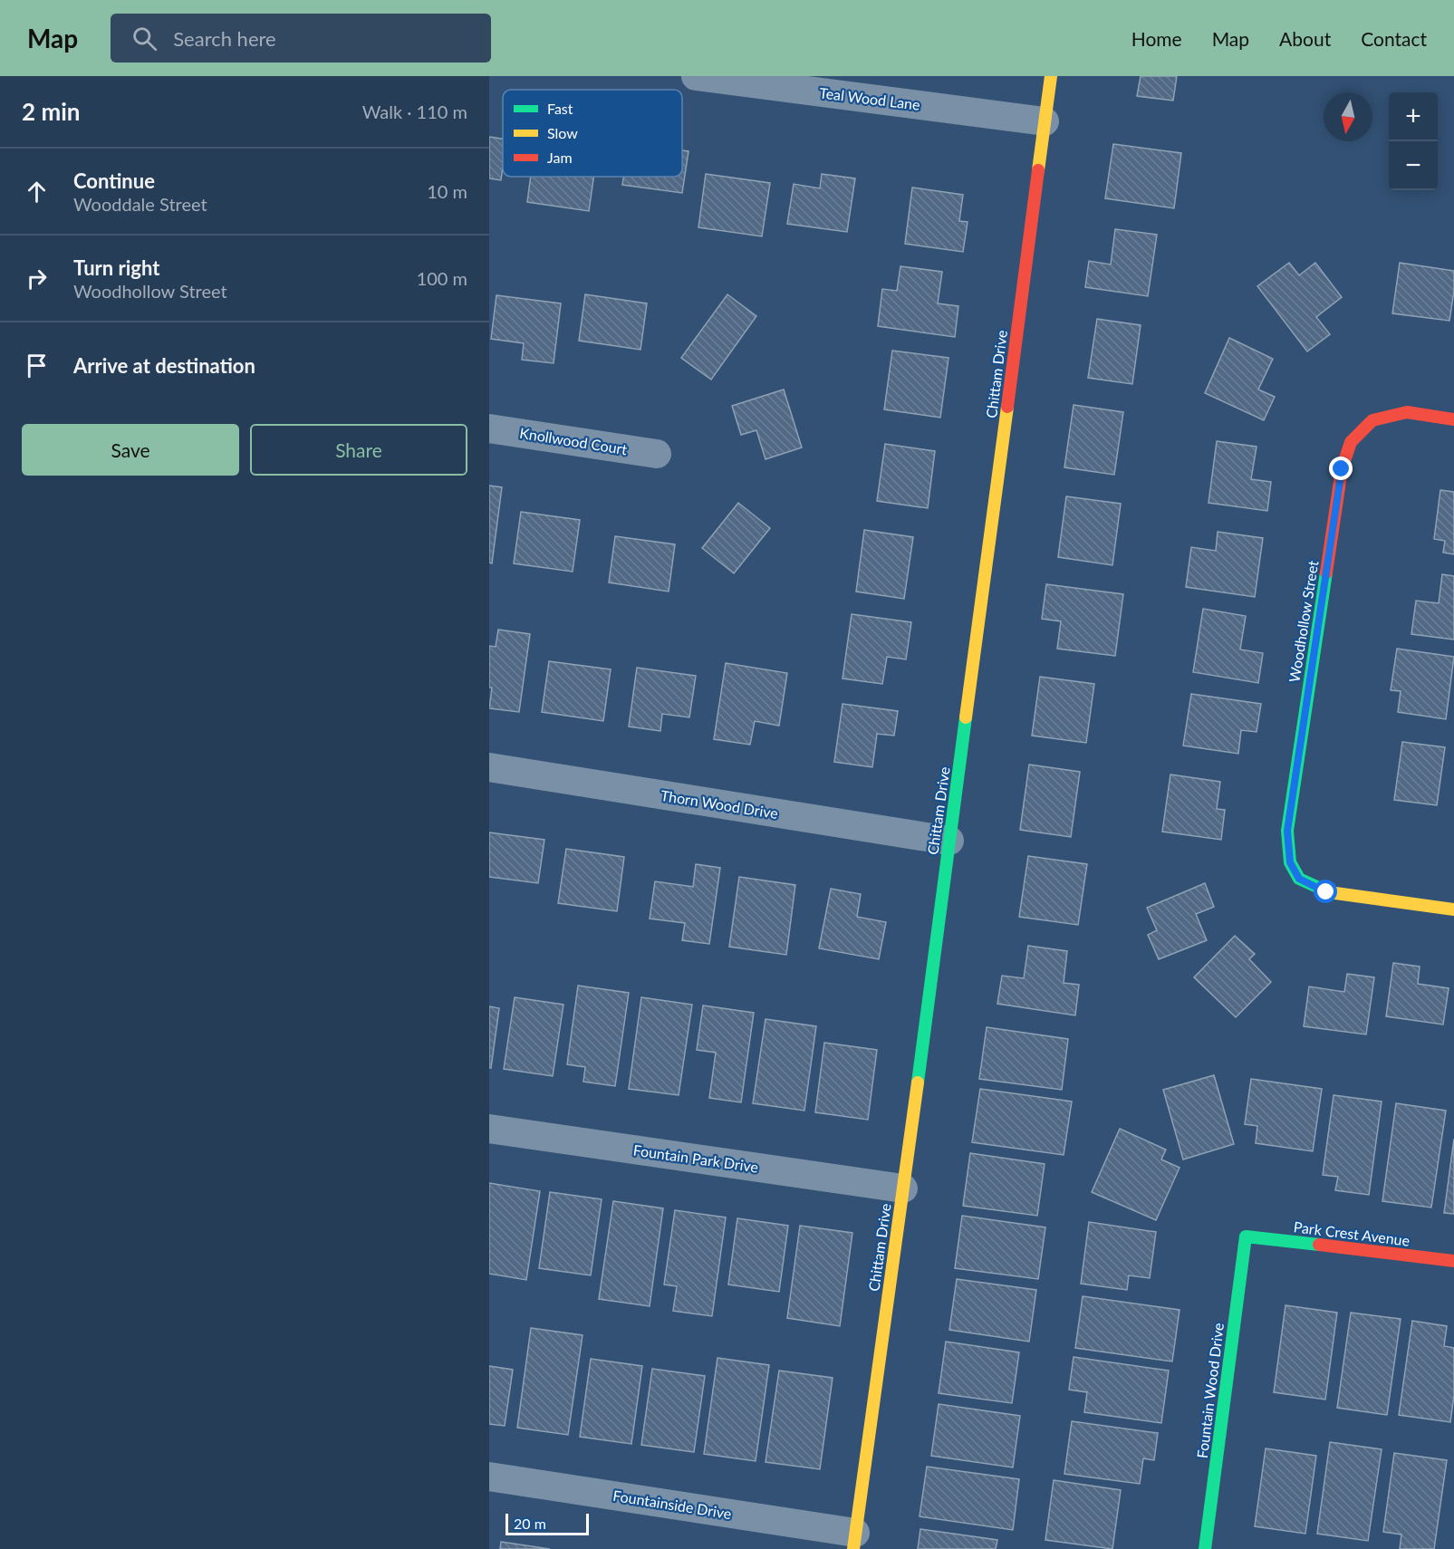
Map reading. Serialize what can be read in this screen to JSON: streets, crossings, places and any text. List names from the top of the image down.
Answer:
{
  "streets": {
    "street": [
      "Teal Wood Lane",
      "Chittam Drive",
      "Knollwood Court",
      "Woodhollow Street",
      "Thorn Wood Drive",
      "Fountain Park Drive",
      "Park Crest Avenue",
      "Fountain Wood Drive",
      "Fountainside Drive"
    ]
  },
  "crossings": [
    ["Teal Wood Lane", "Chittam Drive"],
    ["Chittam Drive", "Thorn Wood Drive"],
    ["Chittam Drive", "Fountain Park Drive"],
    ["Chittam Drive", "Fountainside Drive"],
    ["Park Crest Avenue", "Fountain Wood Drive"]
  ],
  "legend": ["Fast", "Slow", "Jam"],
  "scale_bar": "20 m",
  "north": "bottom",
  "page": {
    "header": "Map",
    "search": "Search here",
    "nav": [
      "Home",
      "Map",
      "About",
      "Contact"
    ],
    "heading": ["2 min", "Walk · 110 m"],
    "map_buttons": ["+", "−"],
    "list": [
      ["Continue", "Wooddale Street", "10 m"],
      ["Turn right", "Woodhollow Street", "100 m"],
      "Arrive at destination"
    ],
    "buttons": ["Save", "Share"],
    "scale": "20 m"
  }
}
